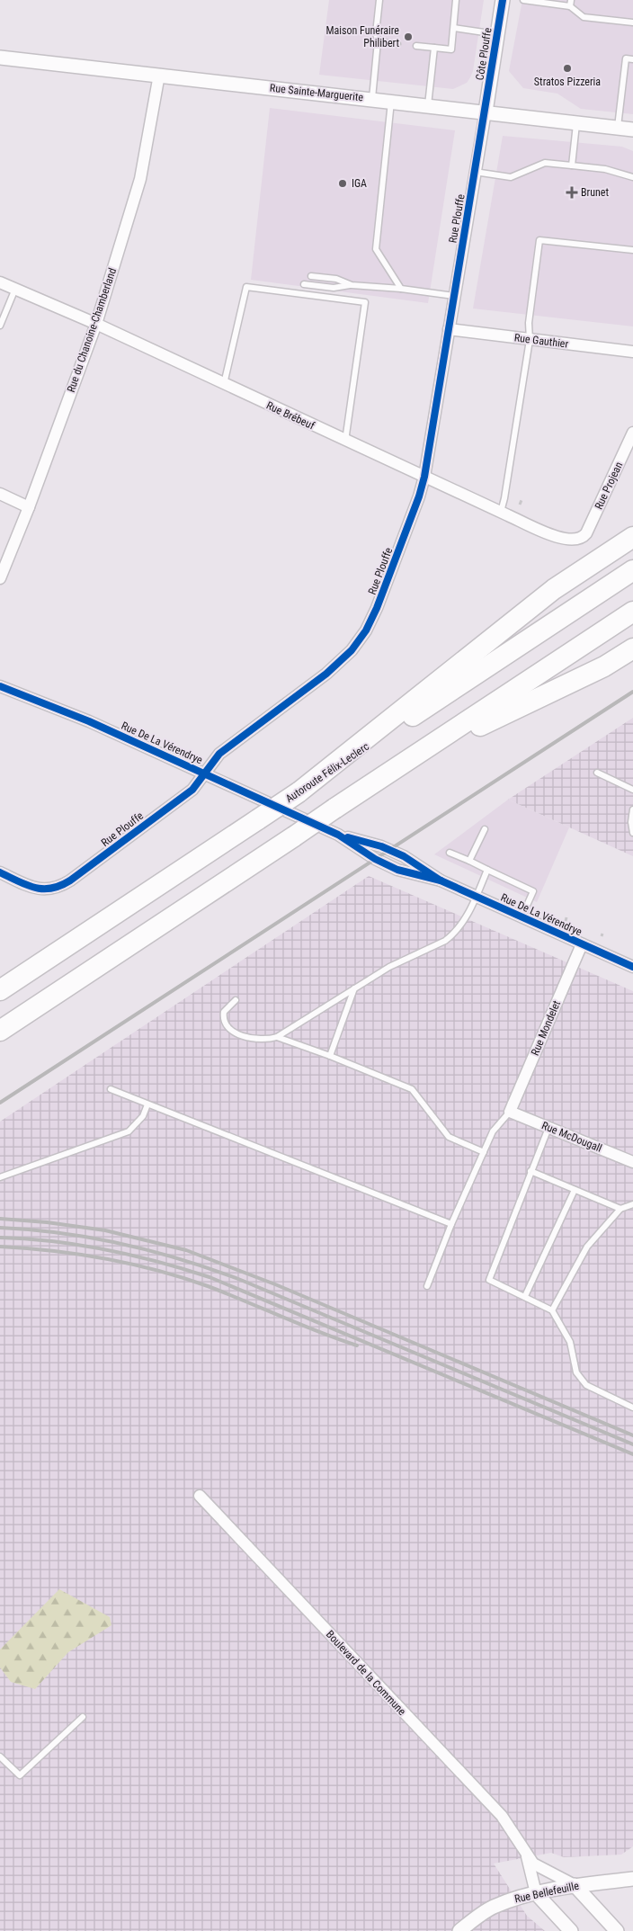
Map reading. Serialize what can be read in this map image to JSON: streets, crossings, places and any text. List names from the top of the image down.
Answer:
{
  "streets": {
    "highway": ["Autoroute Félix-Leclerc"],
    "street": [
      "Côte Plouffe",
      "Rue Sainte-Marguerite",
      "Rue Plouffe",
      "Rue du Chanoine-Chamberland",
      "Rue Gauthier",
      "Rue Brébeuf",
      "Rue Projean",
      "Rue De La Vérendrye",
      "Rue Mondelet",
      "Rue McDougall",
      "Boulevard de la Commune",
      "Rue Bellefeuille"
    ]
  },
  "crossings": [
    ["Côte Plouffe", "Rue Sainte-Marguerite"],
    ["Côte Plouffe", "Rue Plouffe"],
    ["Rue Sainte-Marguerite", "Rue Plouffe"],
    ["Rue Sainte-Marguerite", "Rue du Chanoine-Chamberland"],
    ["Rue Plouffe", "Rue Gauthier"],
    ["Rue Plouffe", "Rue Brébeuf"],
    ["Rue Plouffe", "Rue De La Vérendrye"],
    ["Rue du Chanoine-Chamberland", "Rue Brébeuf"],
    ["Rue Brébeuf", "Rue Projean"],
    ["Rue De La Vérendrye", "Rue Mondelet"],
    ["Rue Mondelet", "Rue McDougall"],
    ["Boulevard de la Commune", "Rue Bellefeuille"]
  ],
  "places": {
    "other": ["Maison Funéraire Philibert", "Stratos Pizzeria", "IGA"],
    "health": ["Brunet"]
  }
}
